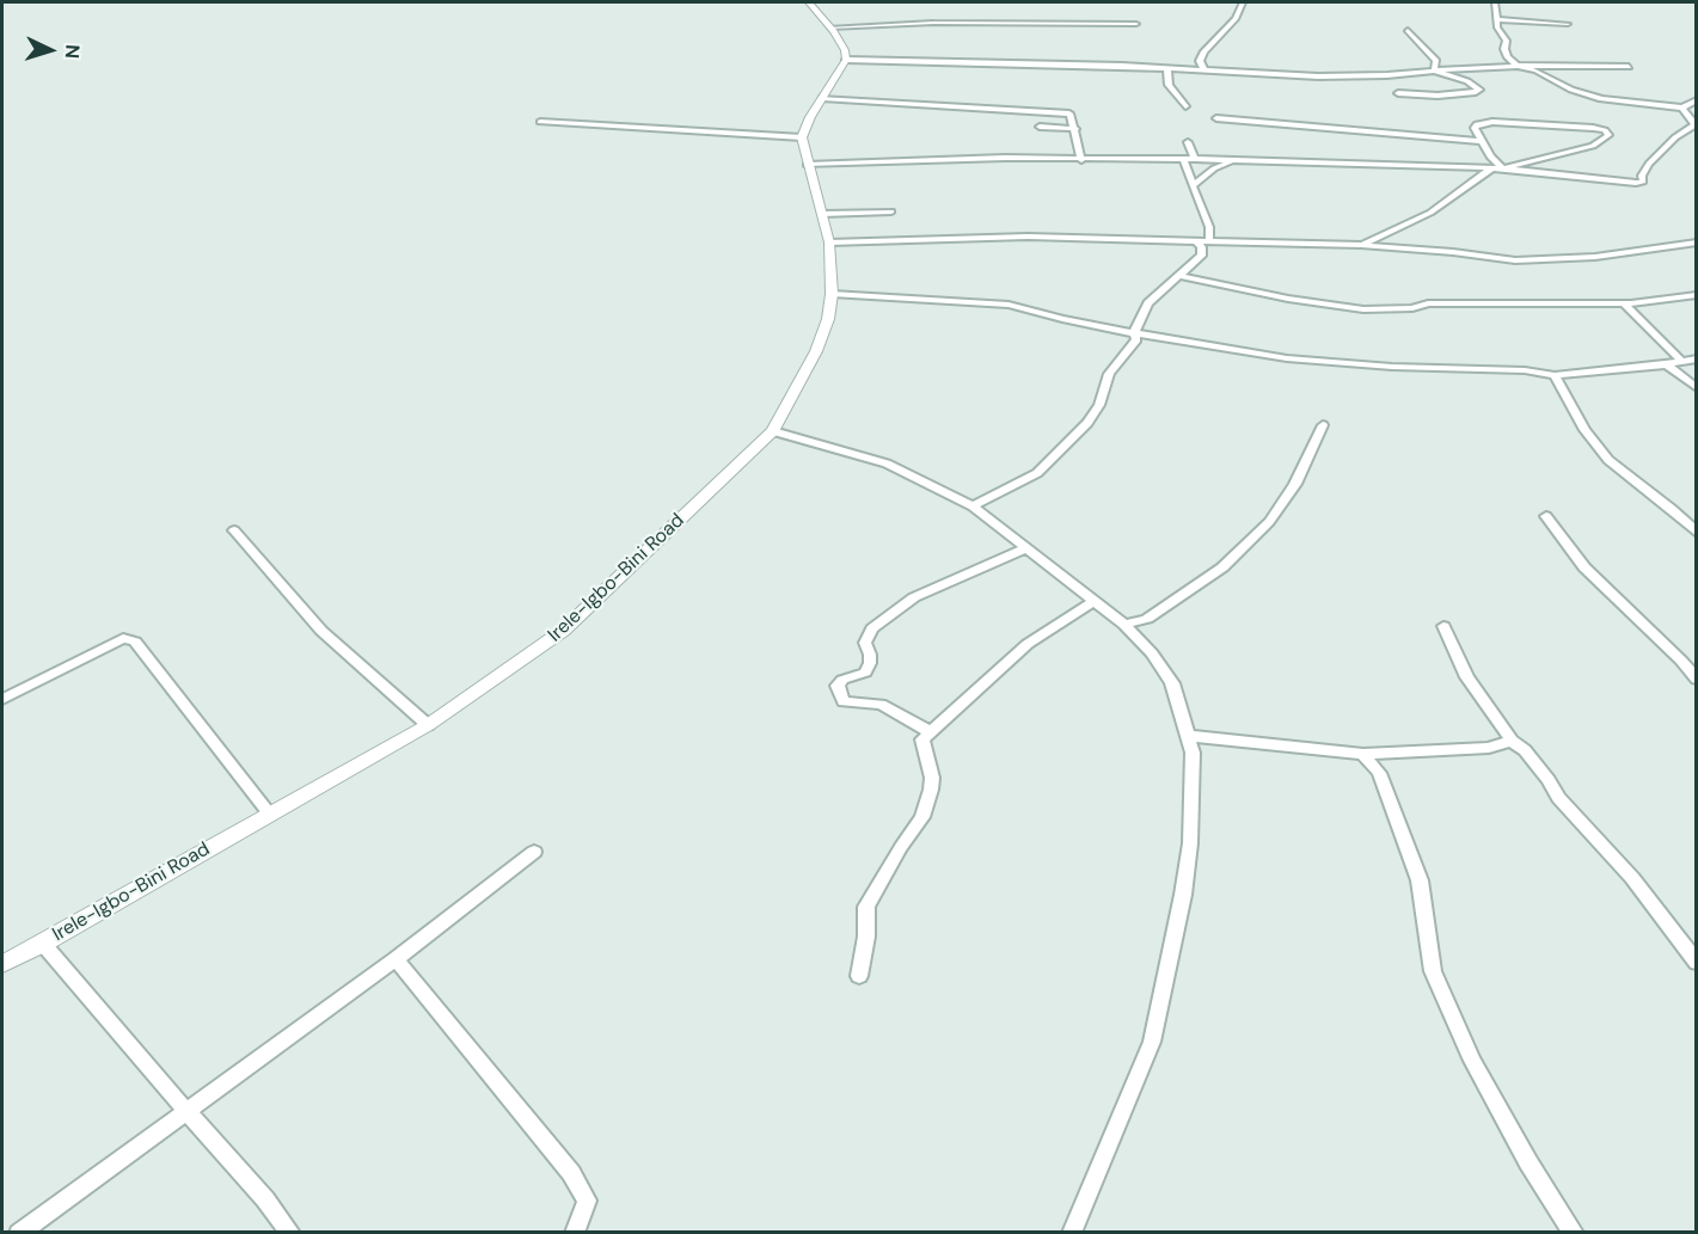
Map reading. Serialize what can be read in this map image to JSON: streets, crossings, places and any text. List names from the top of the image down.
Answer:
{
  "streets": {
    "street": ["Irele-Igbo-Bini Road"]
  },
  "north": "right"
}
